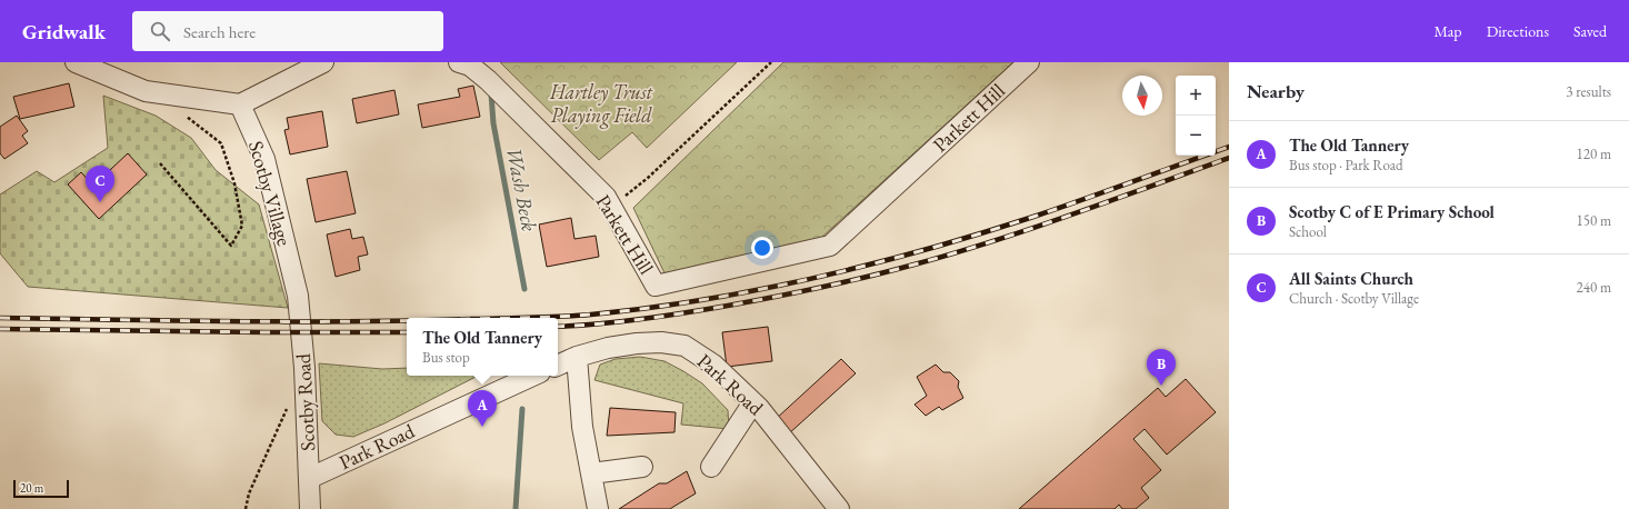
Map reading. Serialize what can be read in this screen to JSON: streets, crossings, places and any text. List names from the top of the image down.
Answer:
{
  "streets": {
    "street": [
      "Parkett Hill",
      "Scotby Village",
      "Park Road",
      "Scotby Road"
    ]
  },
  "crossings": [
    ["Scotby Village", "Scotby Road"],
    ["Park Road", "Scotby Road"]
  ],
  "water": ["Wash Beck"],
  "parks": ["Hartley Trust Playing Field"],
  "scale_bar": "20 m",
  "north": "bottom",
  "page": {
    "header": "Gridwalk",
    "search": "Search here",
    "nav": ["Map", "Directions", "Saved"],
    "heading": ["Nearby", "3 results"],
    "map_buttons": ["+", "−"],
    "list": [
      {
        "mark": "A",
        "name": "The Old Tannery",
        "note": "Bus stop · Park Road",
        "value": "120 m"
      },
      {
        "mark": "B",
        "name": "Scotby C of E Primary School",
        "note": "School",
        "value": "150 m"
      },
      {
        "mark": "C",
        "name": "All Saints Church",
        "note": "Church · Scotby Village",
        "value": "240 m"
      }
    ],
    "pins": ["C", "B", "A"],
    "popup": ["The Old Tannery", "Bus stop"],
    "scale": "20 m"
  }
}
